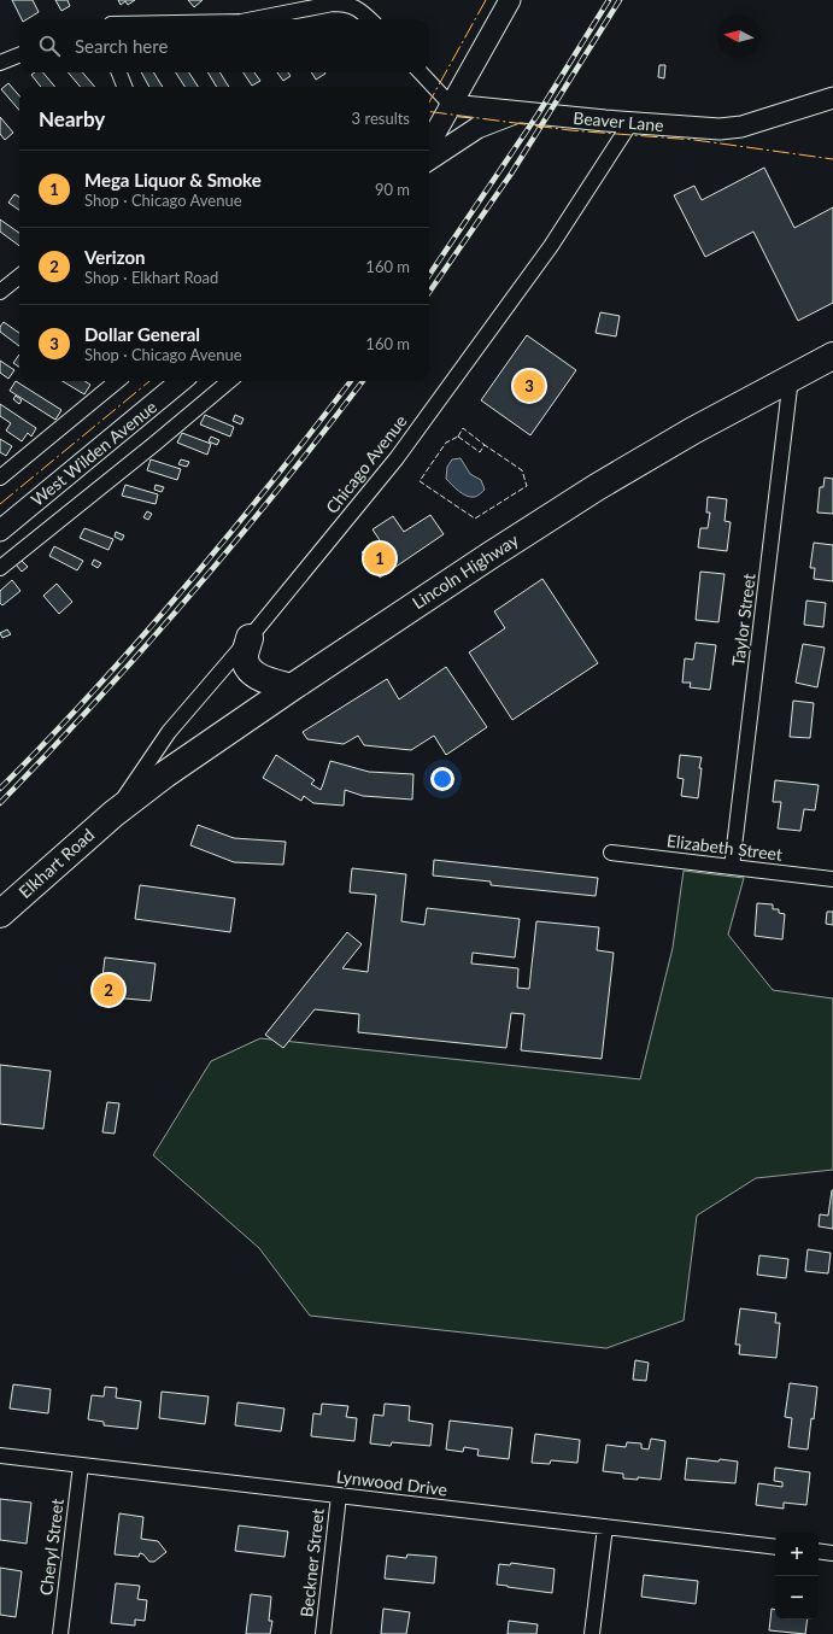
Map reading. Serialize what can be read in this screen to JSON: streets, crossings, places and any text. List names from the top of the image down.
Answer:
{
  "streets": {
    "highway": ["Lincoln Highway", "Elkhart Road"],
    "street": [
      "Beaver Lane",
      "West Wilden Avenue",
      "Chicago Avenue",
      "Taylor Street",
      "Elizabeth Street",
      "Lynwood Drive",
      "Cheryl Street",
      "Beckner Street"
    ]
  },
  "crossings": [
    ["Beaver Lane", "Chicago Avenue"],
    ["Chicago Avenue", "Lincoln Highway"],
    ["Chicago Avenue", "Elkhart Road"],
    ["Lincoln Highway", "Taylor Street"],
    ["Lincoln Highway", "Elkhart Road"],
    ["Taylor Street", "Elizabeth Street"],
    ["Lynwood Drive", "Cheryl Street"],
    ["Lynwood Drive", "Beckner Street"]
  ],
  "north": "left",
  "page": {
    "search": "Search here",
    "heading": ["Nearby", "3 results"],
    "list": [
      {
        "mark": "1",
        "name": "Mega Liquor & Smoke",
        "note": "Shop · Chicago Avenue",
        "value": "90 m"
      },
      {
        "mark": "2",
        "name": "Verizon",
        "note": "Shop · Elkhart Road",
        "value": "160 m"
      },
      {
        "mark": "3",
        "name": "Dollar General",
        "note": "Shop · Chicago Avenue",
        "value": "160 m"
      }
    ],
    "pins": ["3", "1", "2"],
    "map_buttons": ["+", "−"]
  }
}
